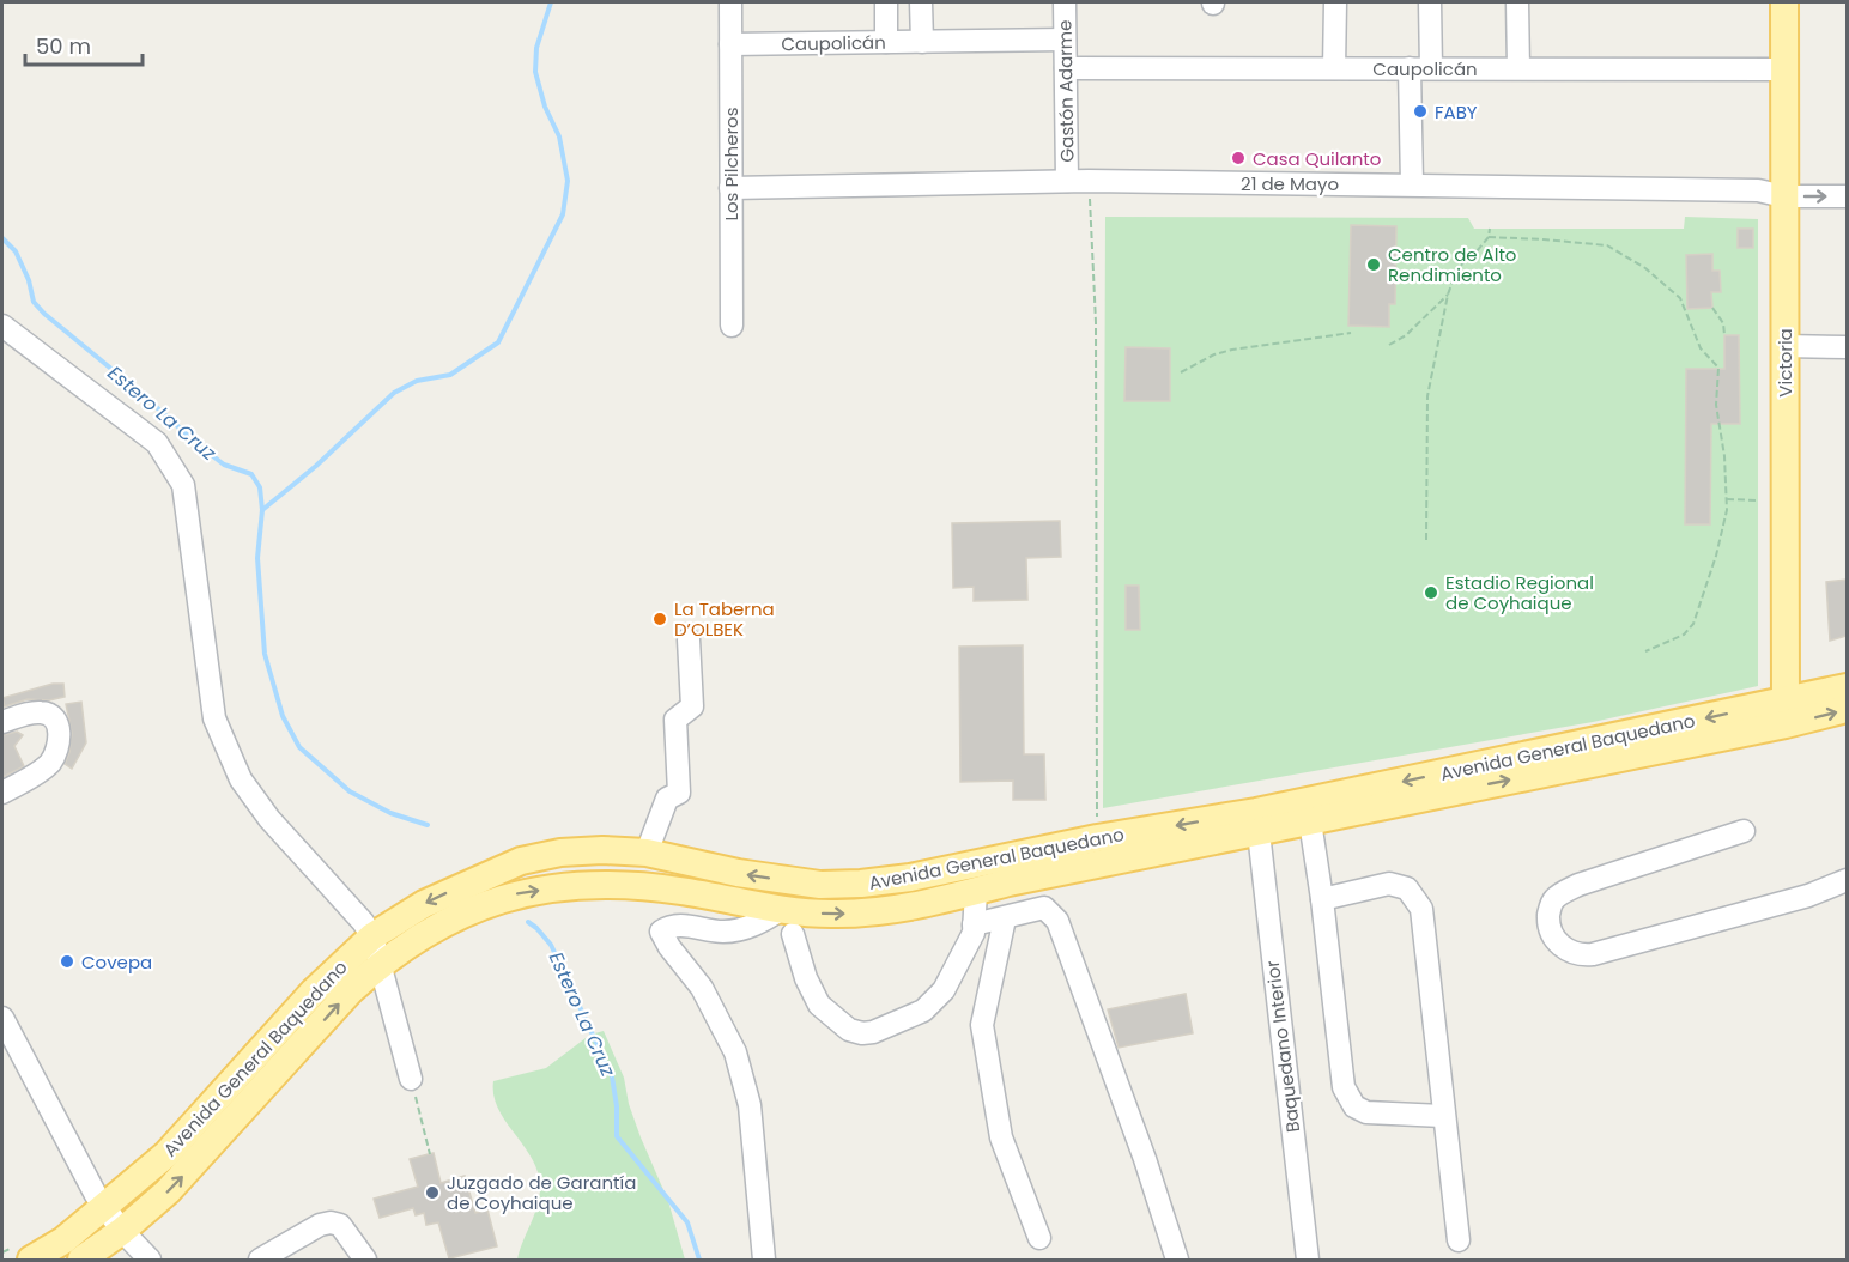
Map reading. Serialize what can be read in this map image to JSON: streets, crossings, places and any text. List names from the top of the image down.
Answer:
{
  "streets": {
    "main road": ["Victoria", "Avenida General Baquedano"],
    "street": [
      "Caupolicán",
      "Gastón Adarme",
      "Los Pilcheros",
      "21 de Mayo",
      "Baquedano Interior"
    ]
  },
  "crossings": [
    ["Caupolicán", "Gastón Adarme"],
    ["Caupolicán", "Los Pilcheros"],
    ["Caupolicán", "Victoria"],
    ["Gastón Adarme", "21 de Mayo"],
    ["Los Pilcheros", "21 de Mayo"],
    ["21 de Mayo", "Victoria"],
    ["Victoria", "Avenida General Baquedano"],
    ["Avenida General Baquedano", "Baquedano Interior"]
  ],
  "water": ["Estero La Cruz"],
  "places": [
    "FABY",
    "Casa Quilanto",
    "Centro de Alto Rendimiento",
    "Estadio Regional de Coyhaique",
    "La Taberna D’OLBEK",
    "Covepa",
    "Juzgado de Garantía de Coyhaique"
  ],
  "scale_bar": "50 m"
}
